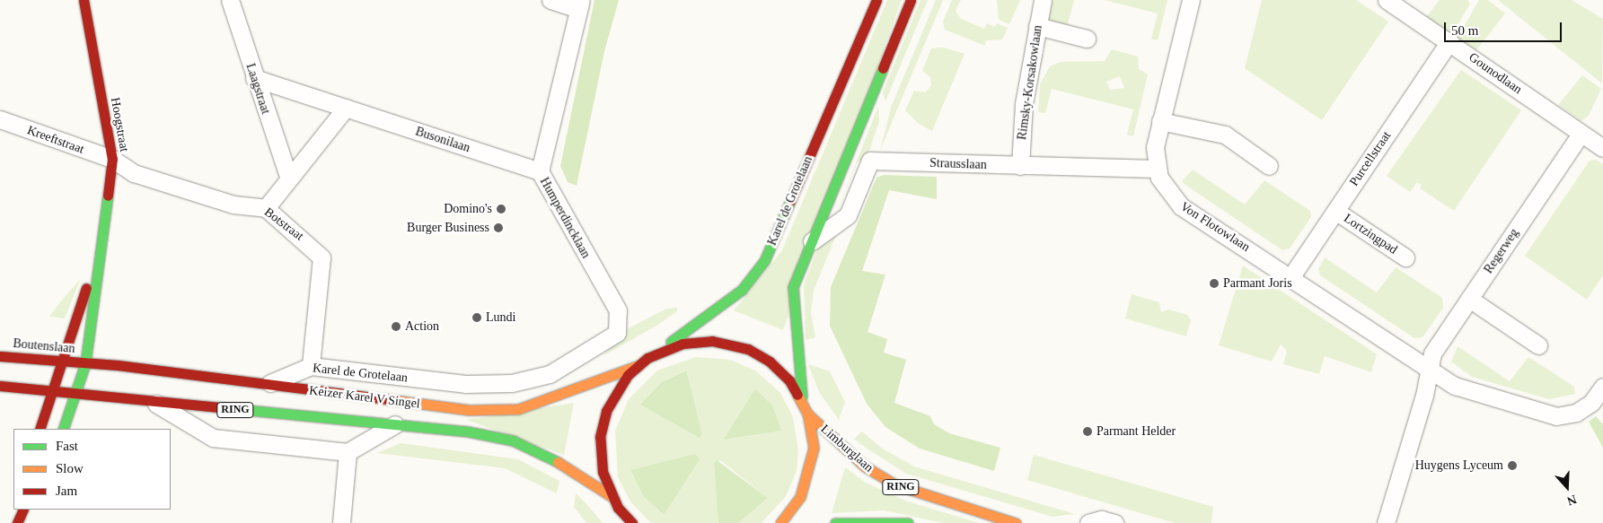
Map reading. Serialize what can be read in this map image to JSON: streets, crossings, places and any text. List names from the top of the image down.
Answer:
{
  "streets": {
    "main road": [
      "Hoogstraat",
      "Karel de Grotelaan",
      "Boutenslaan",
      "Keizer Karel V Singel",
      "RING",
      "Limburglaan"
    ],
    "street": [
      "Gounodlaan",
      "Rimsky-Korsakowlaan",
      "Laagstraat",
      "Kreeftstraat",
      "Busonilaan",
      "Purcellstraat",
      "Strausslaan",
      "Humperdincklaan",
      "Botstraat",
      "Von Flotowlaan",
      "Lortzingpad",
      "Regerweg"
    ]
  },
  "crossings": [
    ["Gounodlaan", "Purcellstraat"],
    ["Gounodlaan", "Regerweg"],
    ["Rimsky-Korsakowlaan", "Strausslaan"],
    ["Laagstraat", "Busonilaan"],
    ["Hoogstraat", "Kreeftstraat"],
    ["Hoogstraat", "Botstraat"],
    ["Hoogstraat", "Boutenslaan"],
    ["Hoogstraat", "Keizer Karel V Singel"],
    ["Hoogstraat", "RING"],
    ["Kreeftstraat", "Botstraat"],
    ["Busonilaan", "Humperdincklaan"],
    ["Purcellstraat", "Von Flotowlaan"],
    ["Purcellstraat", "Lortzingpad"],
    ["Strausslaan", "Von Flotowlaan"],
    ["Karel de Grotelaan", "Humperdincklaan"],
    ["Karel de Grotelaan", "Botstraat"],
    ["Karel de Grotelaan", "Keizer Karel V Singel"],
    ["Karel de Grotelaan", "RING"],
    ["Von Flotowlaan", "Regerweg"],
    ["Boutenslaan", "Keizer Karel V Singel"],
    ["Keizer Karel V Singel", "RING"],
    ["RING", "Limburglaan"]
  ],
  "places": [
    "Domino's",
    "Burger Business",
    "Parmant Joris",
    "Lundi",
    "Action",
    "Parmant Helder",
    "Huygens Lyceum"
  ],
  "legend": ["Fast", "Slow", "Jam"],
  "scale_bar": "50 m",
  "north": "bottom"
}
